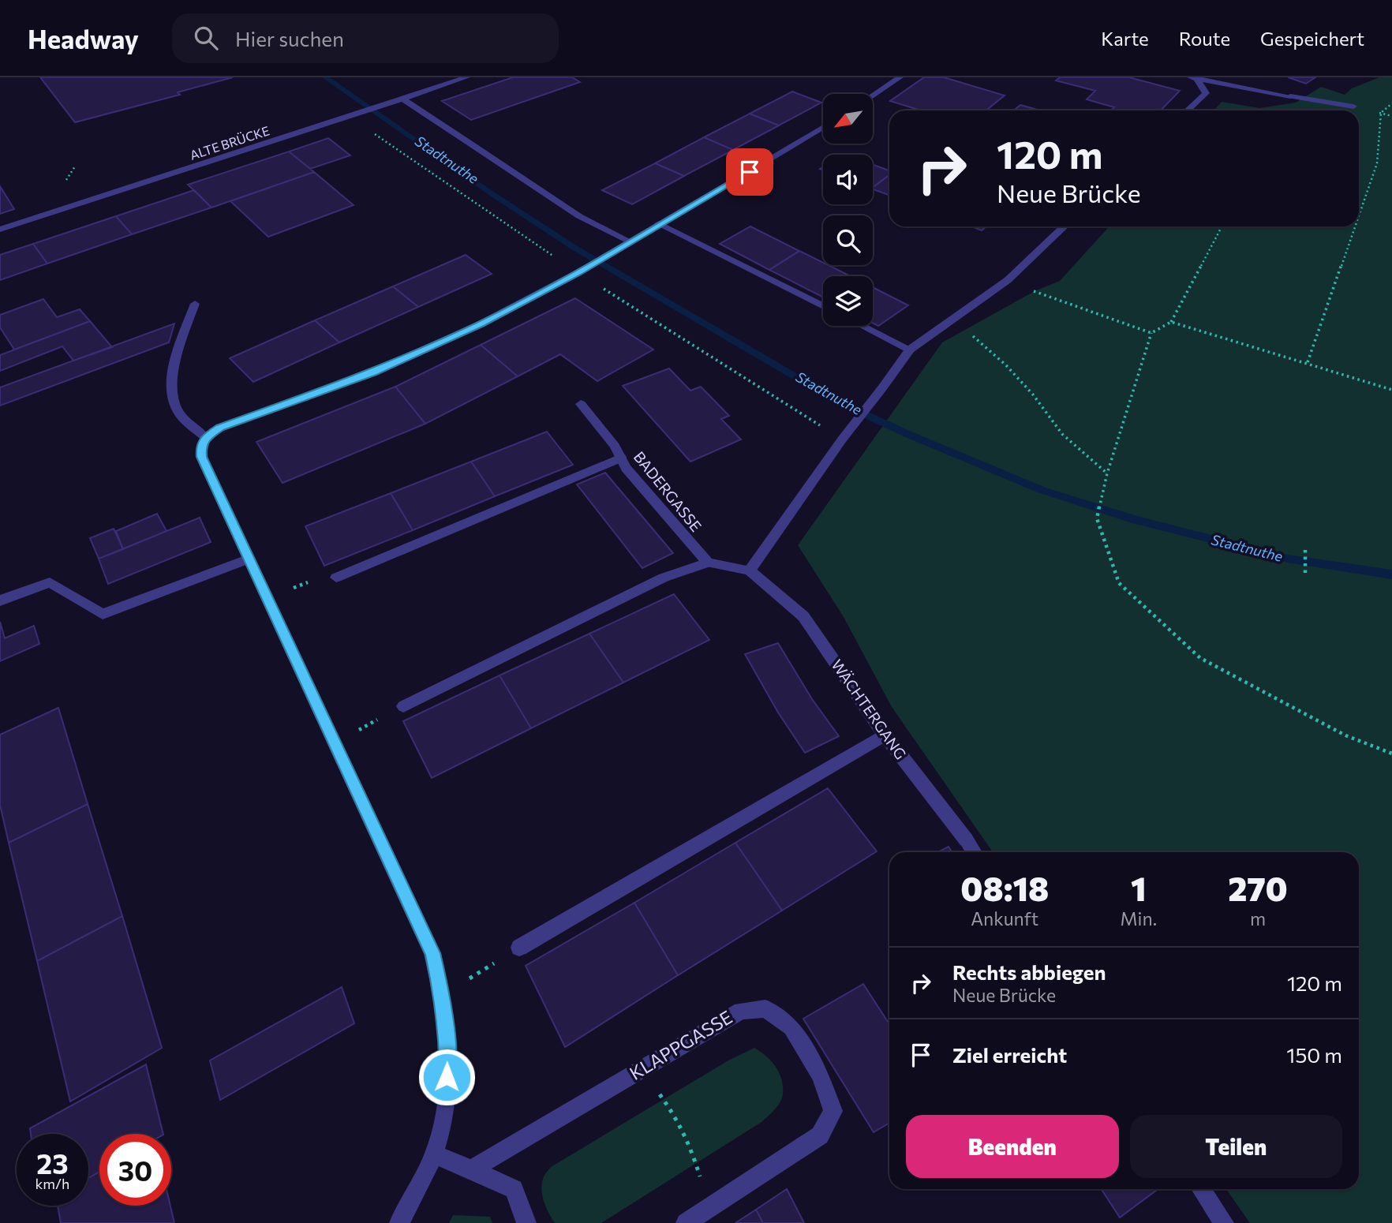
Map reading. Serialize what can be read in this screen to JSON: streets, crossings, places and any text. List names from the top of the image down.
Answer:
{
  "streets": {
    "street": [
      "ALTE BRÜCKE",
      "BADERGASSE",
      "WÄCHTERGANG",
      "KLAPPGASSE"
    ]
  },
  "water": ["Stadtnuthe"],
  "north": "bottom left",
  "page": {
    "header": "Headway",
    "search": "Hier suchen",
    "nav": ["Karte", "Route", "Gespeichert"],
    "turn": ["120 m", "Neue Brücke"],
    "eta": [
      "08:18",
      "Ankunft",
      "1",
      "Min.",
      "270",
      "m"
    ],
    "list": [
      {
        "name": "Rechts abbiegen",
        "note": "Neue Brücke",
        "value": "120 m"
      },
      {
        "name": "Ziel erreicht",
        "value": "150 m"
      }
    ],
    "buttons": ["Beenden", "Teilen"],
    "speed": "23 km/h",
    "limit": "30"
  }
}
